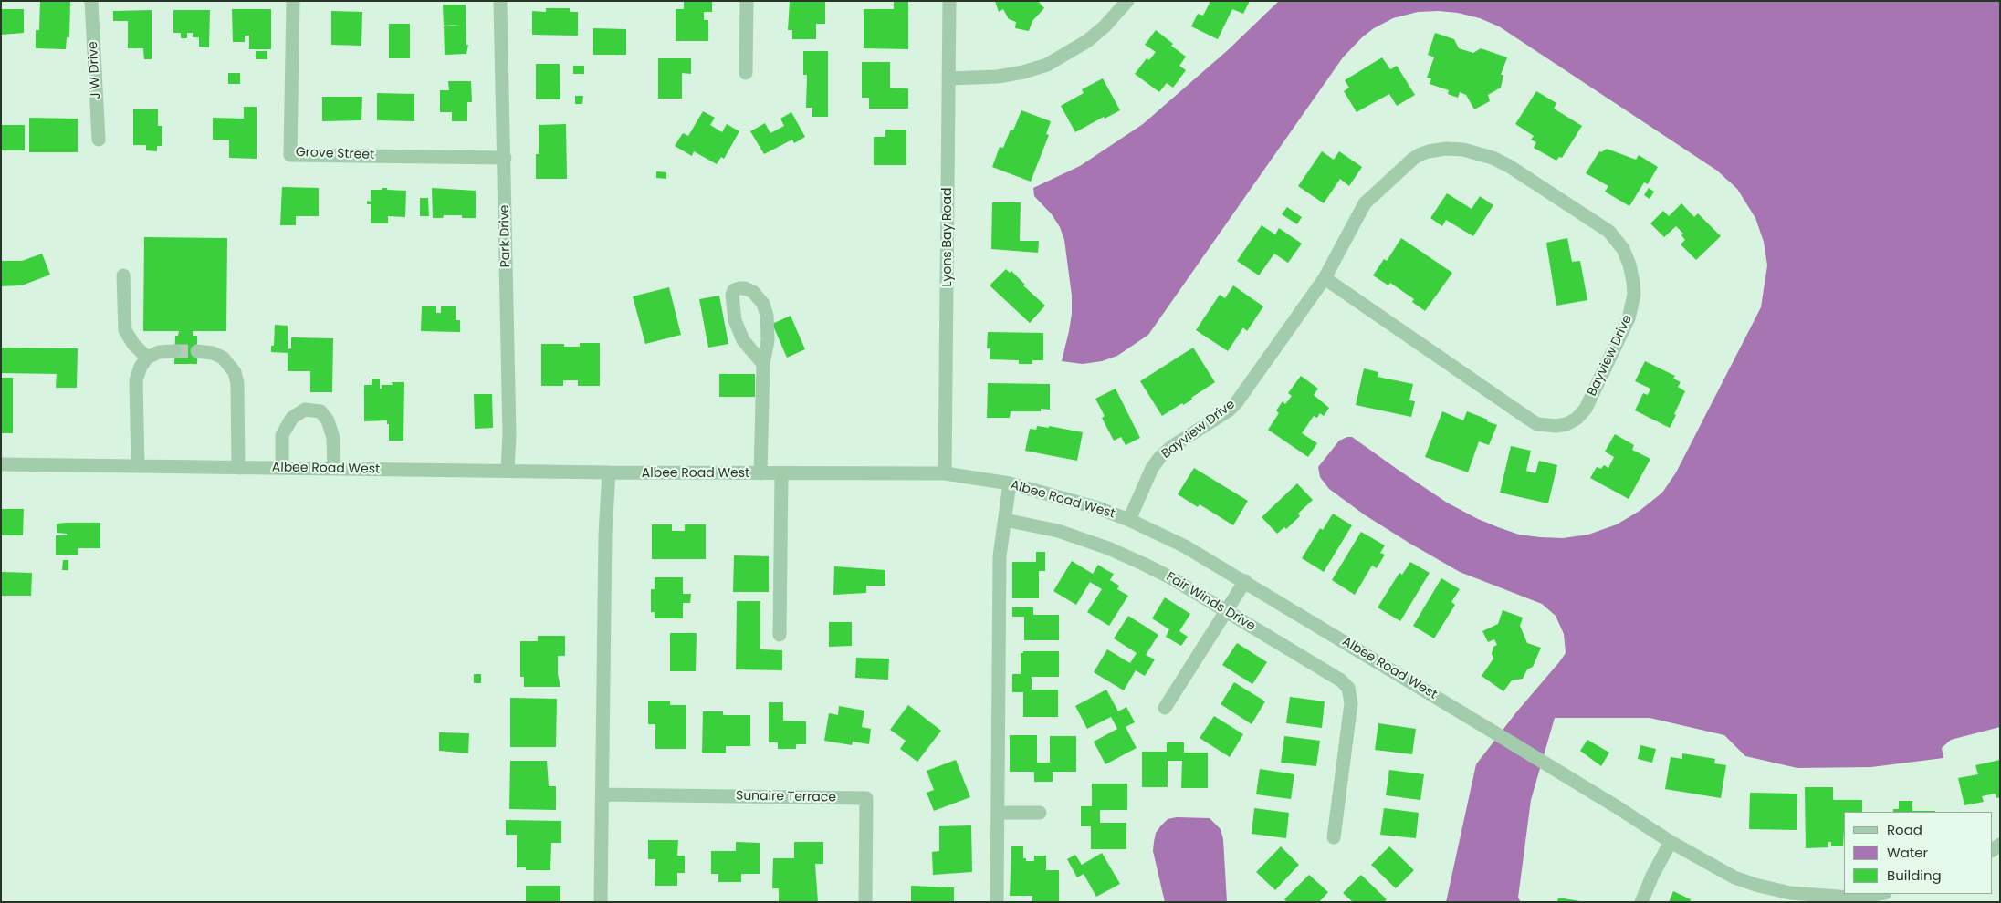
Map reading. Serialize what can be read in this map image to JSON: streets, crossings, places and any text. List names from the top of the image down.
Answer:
{
  "streets": {
    "street": [
      "J W Drive",
      "Grove Street",
      "Park Drive",
      "Lyons Bay Road",
      "Bayview Drive",
      "Albee Road West",
      "Fair Winds Drive",
      "Sunaire Terrace"
    ]
  },
  "crossings": [
    ["Grove Street", "Park Drive"],
    ["Park Drive", "Albee Road West"],
    ["Lyons Bay Road", "Albee Road West"],
    ["Bayview Drive", "Albee Road West"]
  ],
  "legend": ["Road", "Water", "Building"]
}
